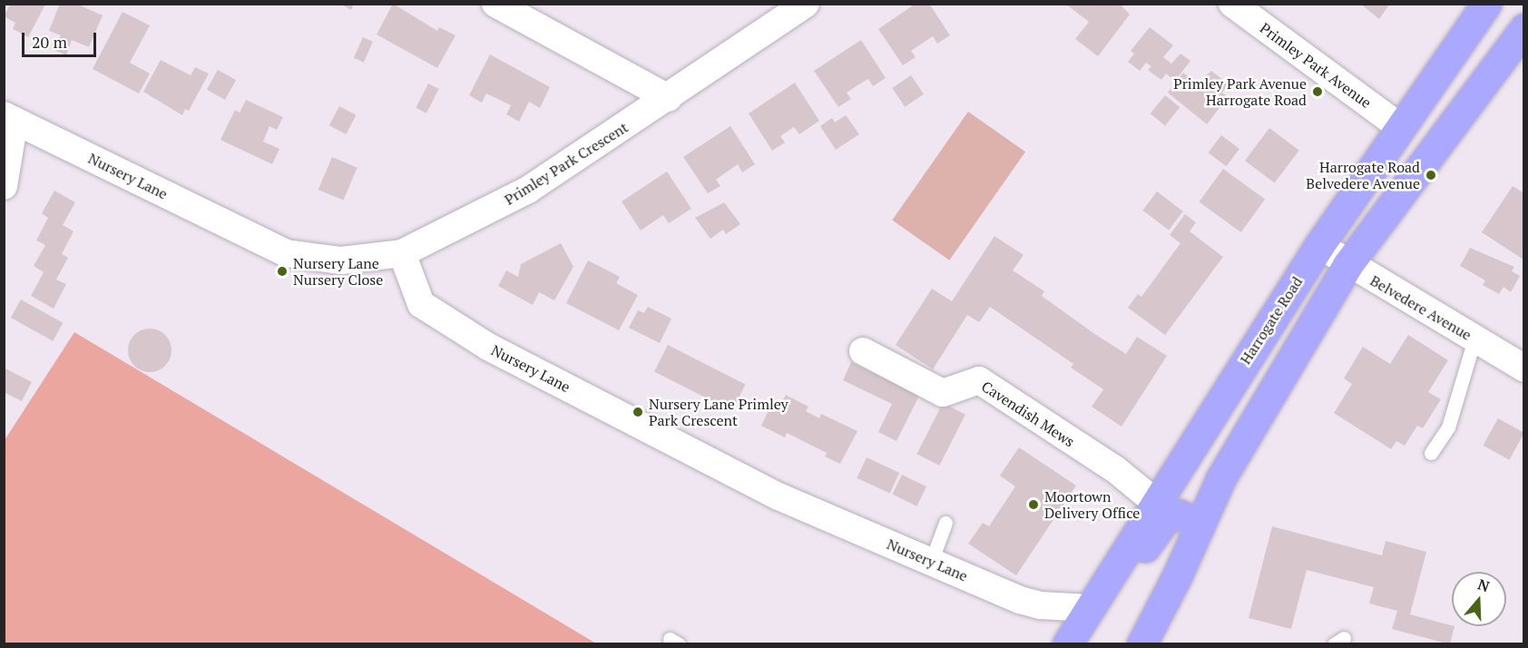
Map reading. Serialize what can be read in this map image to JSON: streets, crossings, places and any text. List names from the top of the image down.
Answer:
{
  "streets": {
    "highway": ["Harrogate Road"],
    "street": [
      "Primley Park Avenue",
      "Primley Park Crescent",
      "Nursery Lane",
      "Belvedere Avenue",
      "Cavendish Mews"
    ]
  },
  "crossings": [
    ["Primley Park Avenue", "Harrogate Road"],
    ["Primley Park Crescent", "Nursery Lane"],
    ["Nursery Lane", "Harrogate Road"],
    ["Belvedere Avenue", "Harrogate Road"],
    ["Harrogate Road", "Cavendish Mews"]
  ],
  "places": [
    "Primley Park Avenue Harrogate Road",
    "Harrogate Road Belvedere Avenue",
    "Nursery Lane Nursery Close",
    "Nursery Lane Primley Park Crescent",
    "Moortown Delivery Office"
  ],
  "scale_bar": "20 m",
  "north": "top"
}
